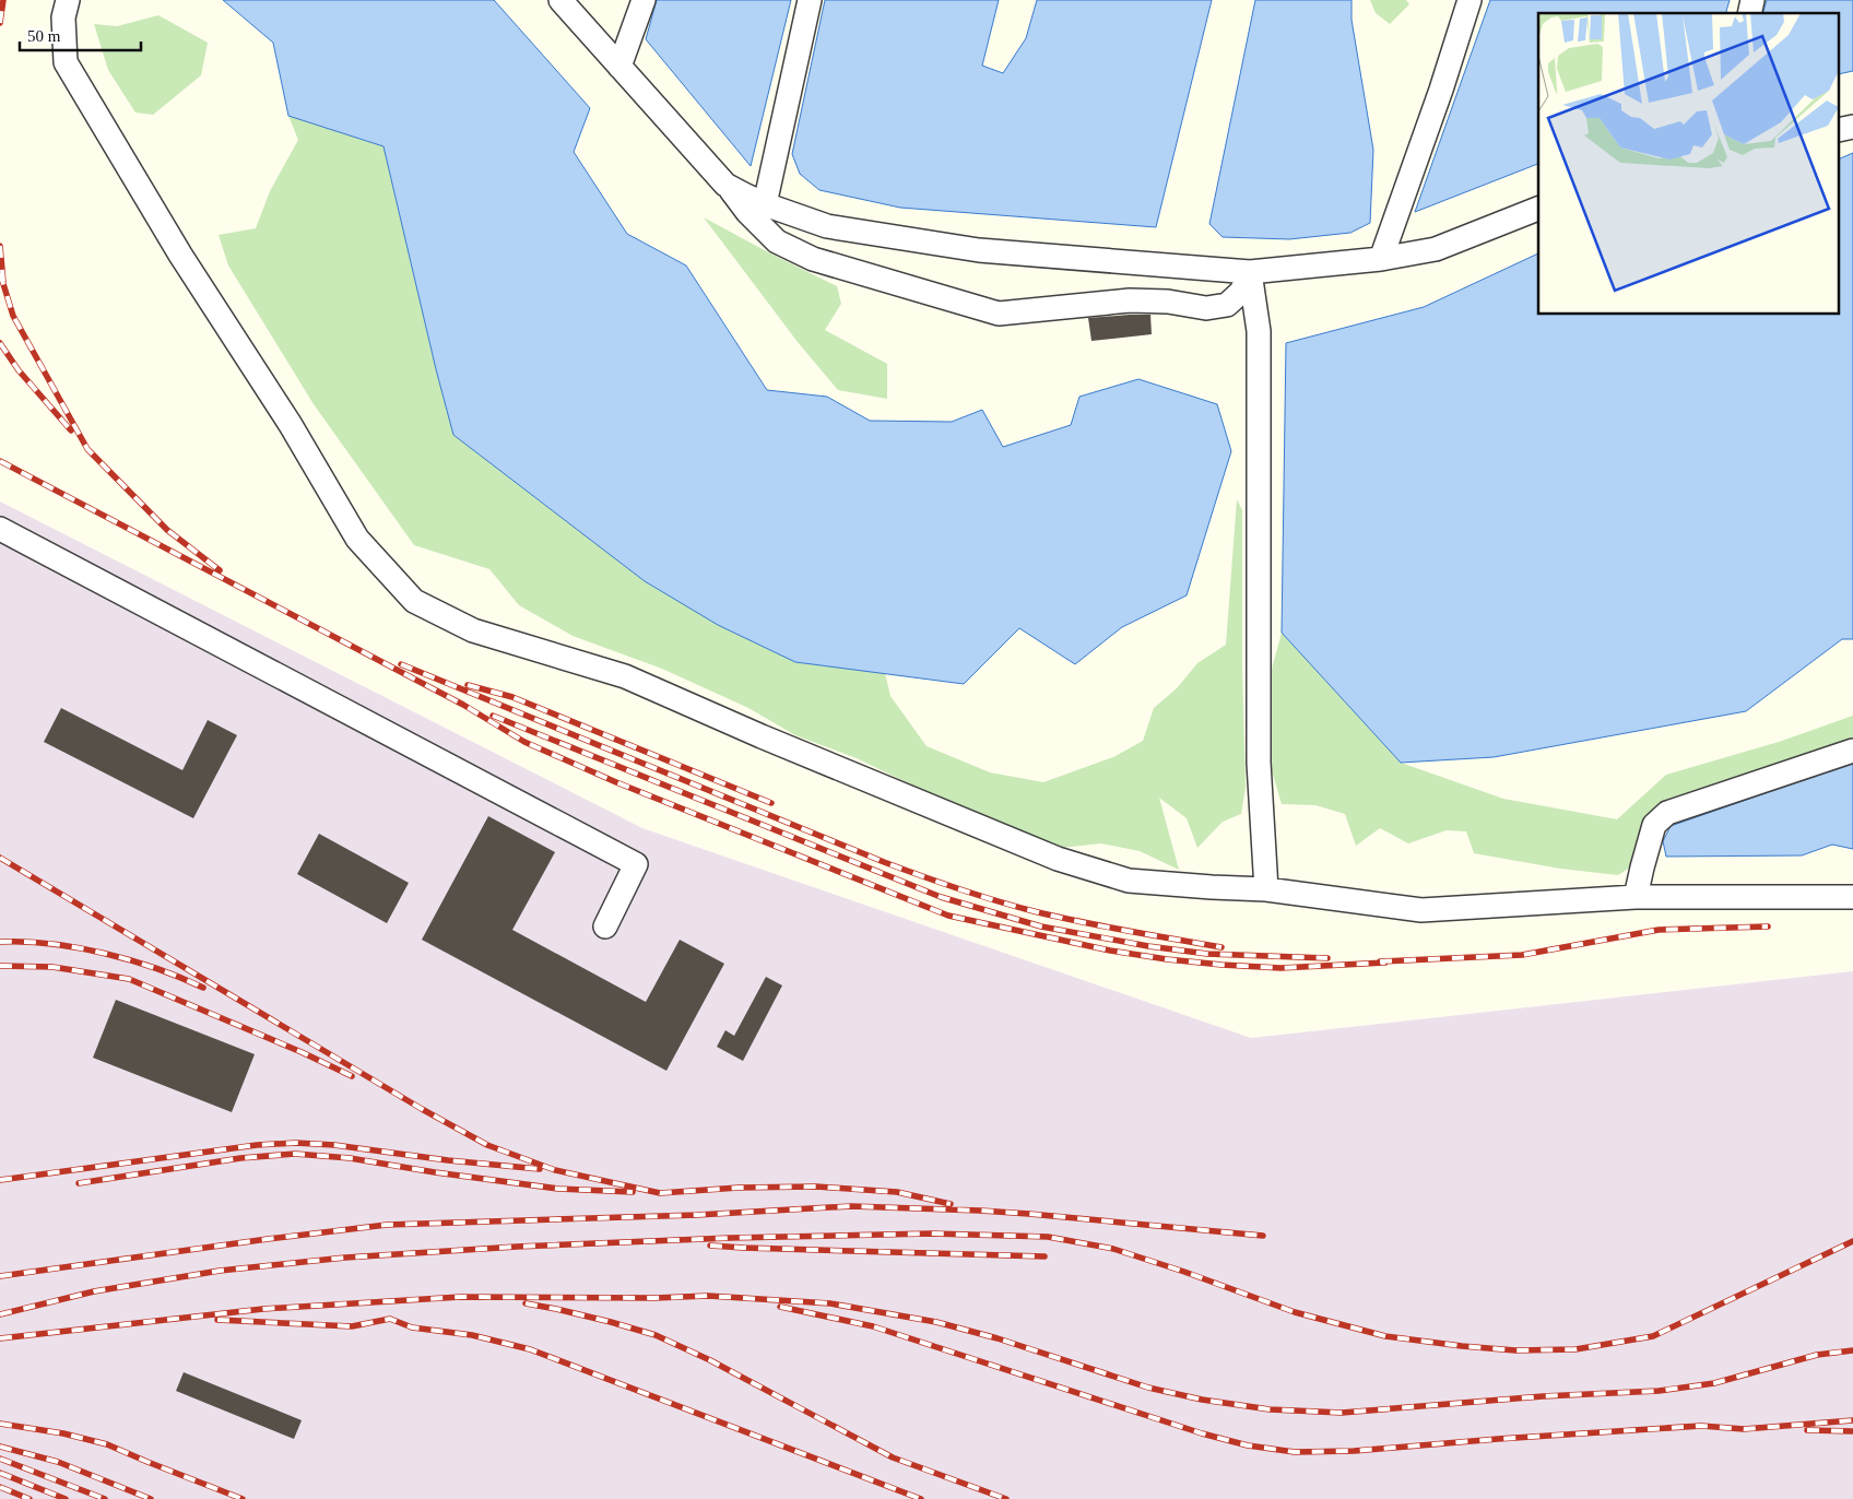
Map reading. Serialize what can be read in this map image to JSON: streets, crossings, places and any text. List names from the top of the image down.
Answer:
{
  "scale_bar": "50 m"
}
